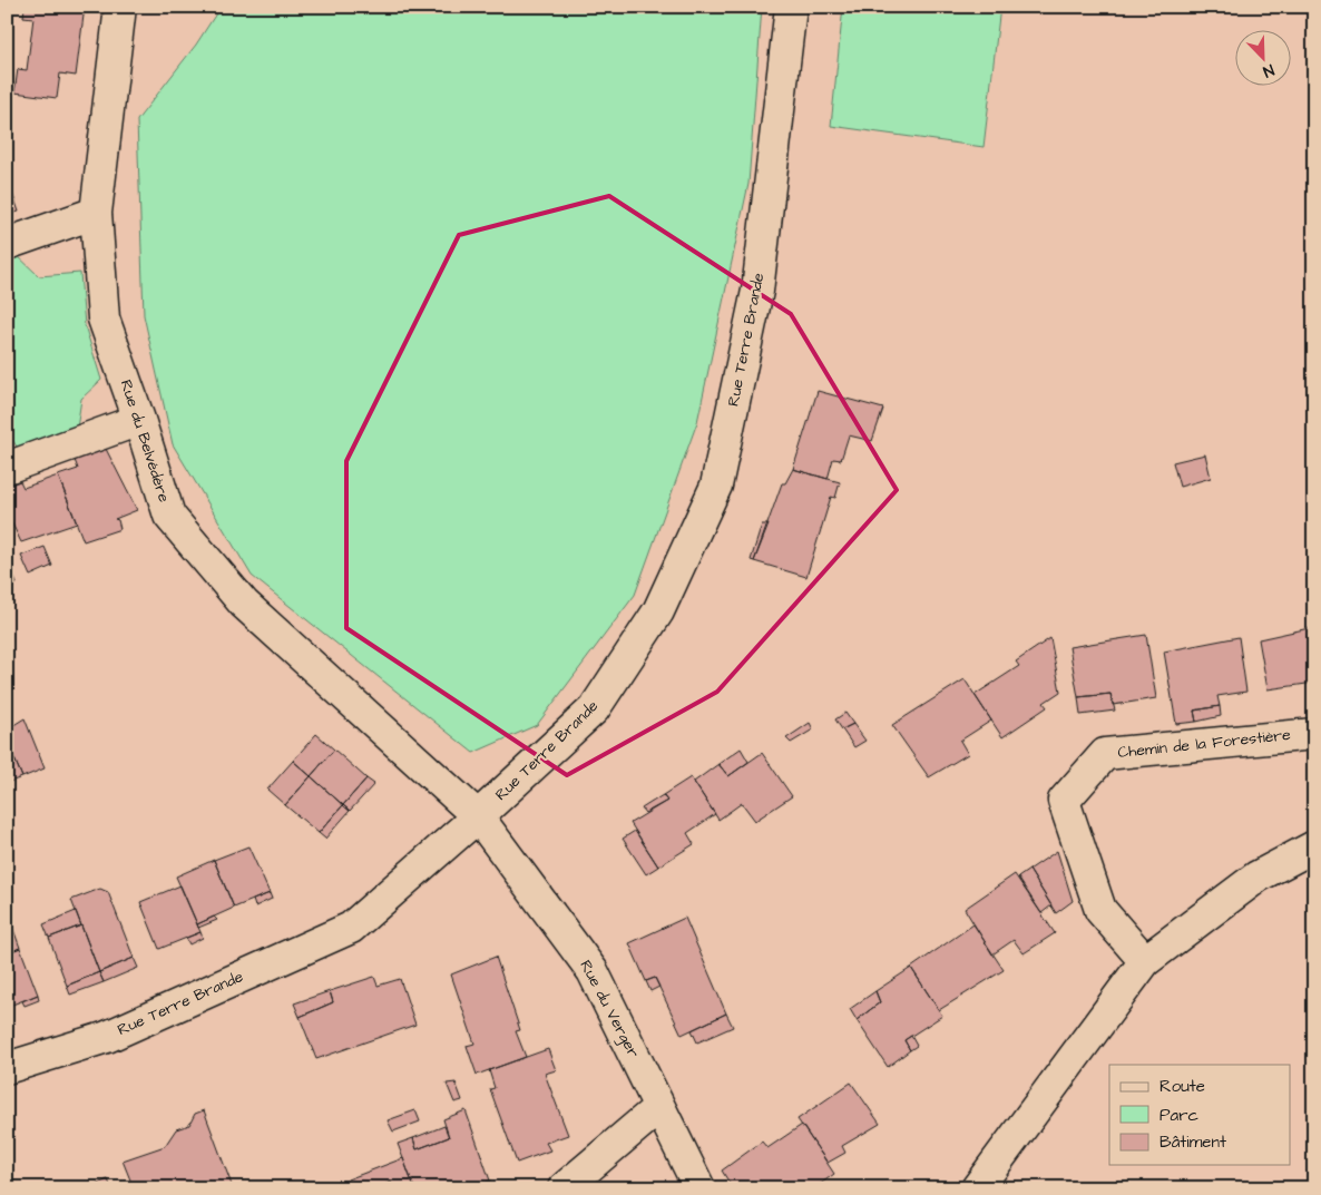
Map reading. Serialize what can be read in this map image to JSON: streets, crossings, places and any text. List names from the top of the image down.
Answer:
{
  "streets": {
    "street": [
      "Rue Terre Brande",
      "Rue du Belvédère",
      "Chemin de la Forestière",
      "Rue du Verger"
    ]
  },
  "crossings": [
    ["Rue Terre Brande", "Rue du Belvédère"],
    ["Rue Terre Brande", "Rue du Verger"],
    ["Rue du Belvédère", "Rue du Verger"]
  ],
  "legend": ["Route", "Parc", "Bâtiment"],
  "north": "bottom right"
}
